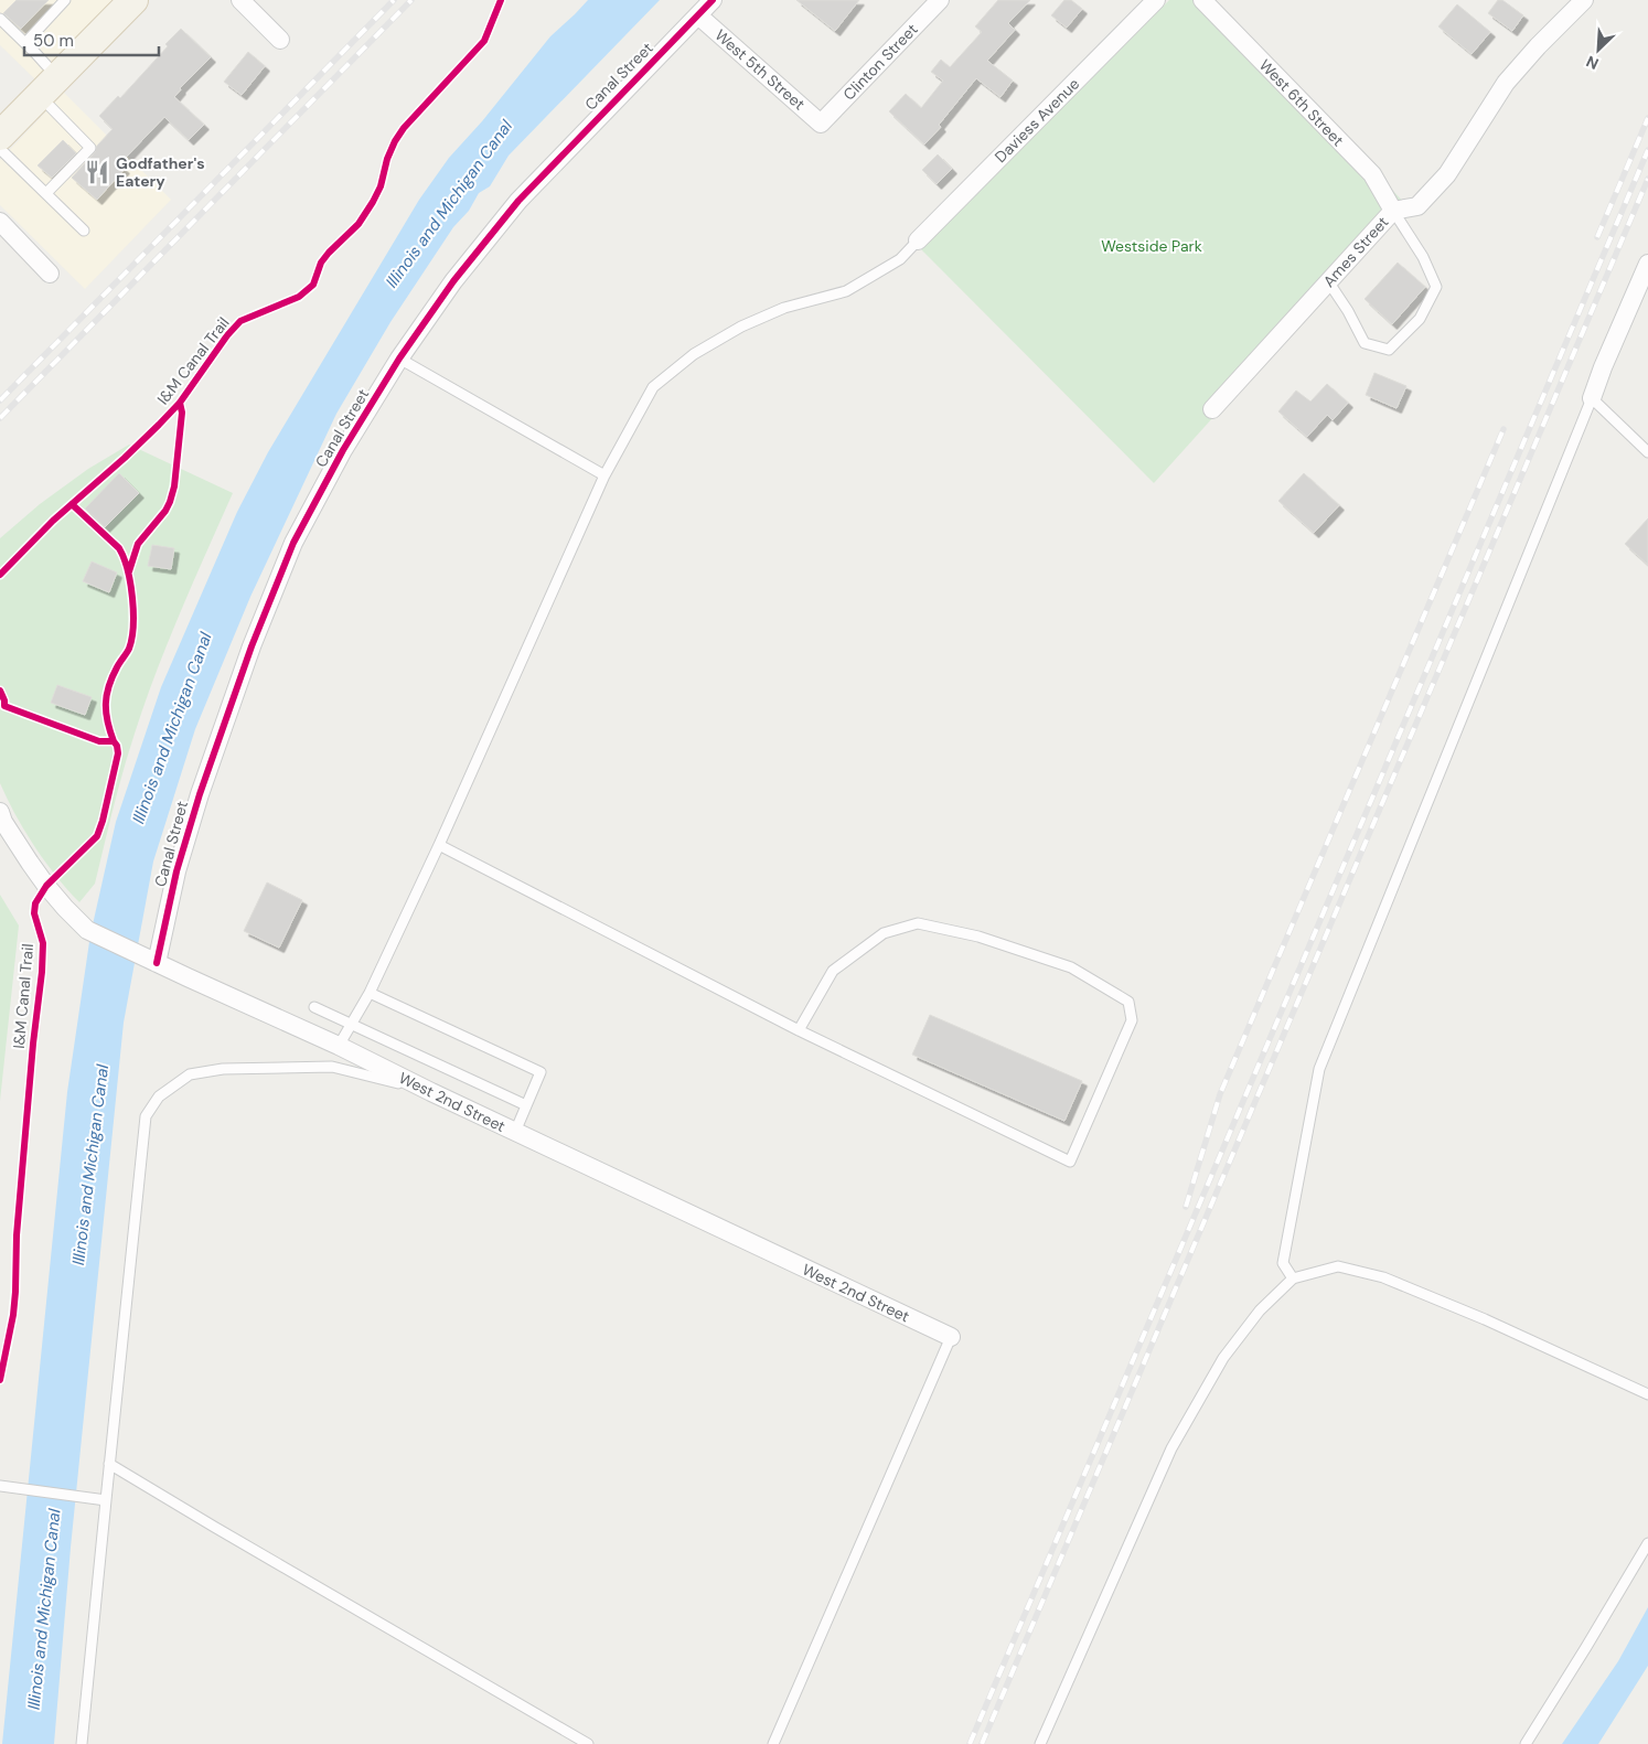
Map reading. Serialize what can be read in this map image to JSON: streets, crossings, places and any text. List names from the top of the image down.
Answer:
{
  "streets": {
    "street": [
      "Clinton Street",
      "West 5th Street",
      "Canal Street",
      "West 6th Street",
      "Daviess Avenue",
      "Ames Street",
      "West 2nd Street"
    ],
    "cycle path": ["I&M Canal Trail"]
  },
  "crossings": [
    ["Clinton Street", "West 5th Street"],
    ["West 5th Street", "Canal Street"],
    ["Canal Street", "West 2nd Street"],
    ["West 6th Street", "Ames Street"]
  ],
  "water": ["Illinois and Michigan Canal"],
  "parks": ["Westside Park"],
  "places": {
    "restaurant": ["Godfather's Eatery"]
  },
  "scale_bar": "50 m",
  "north": "bottom left"
}
